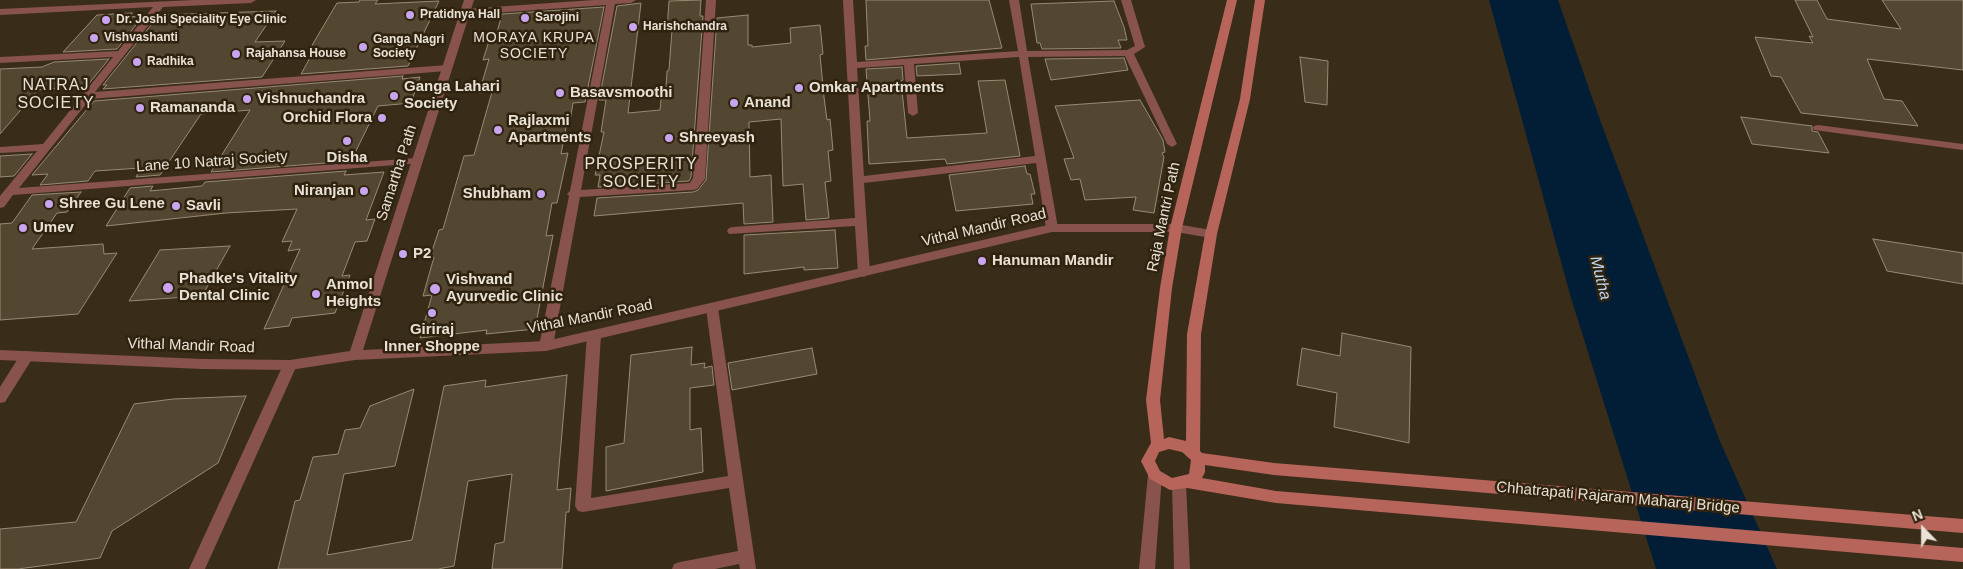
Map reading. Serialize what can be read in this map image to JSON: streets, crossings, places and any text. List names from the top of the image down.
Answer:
{
  "streets": {
    "main road": ["Raja Mantri Path", "Chhatrapati Rajaram Maharaj Bridge"],
    "street": ["Lane 10 Natraj Society", "Samartha Path", "Vithal Mandir Road"]
  },
  "crossings": [
    ["Lane 10 Natraj Society", "Samartha Path"],
    ["Samartha Path", "Vithal Mandir Road"],
    ["Raja Mantri Path", "Vithal Mandir Road"],
    ["Raja Mantri Path", "Chhatrapati Rajaram Maharaj Bridge"]
  ],
  "districts": ["MORAYA KRUPA SOCIETY", "NATRAJ SOCIETY", "PROSPERITY SOCIETY"],
  "water": ["Mutha"],
  "places": [
    "Pratidnya Hall",
    "Sarojini",
    "Dr. Joshi Speciality Eye Clinic",
    "Harishchandra",
    "Vishvashanti",
    "Ganga Nagri Society",
    "Rajahansa House",
    "Radhika",
    "Omkar Apartments",
    "Basavsmoothi",
    "Ganga Lahari Society",
    "Vishnuchandra",
    "Anand",
    "Ramananda",
    "Orchid Flora",
    "Rajlaxmi Apartments",
    "Shreeyash",
    "Disha",
    "Niranjan",
    "Shubham",
    "Shree Gu Lene",
    "Savli",
    "Umev",
    "P2",
    "Hanuman Mandir",
    "Phadke's Vitality Dental Clinic",
    "Vishvand Ayurvedic Clinic",
    "Anmol Heights",
    "Giriraj Inner Shoppe"
  ],
  "north": "top"
}
